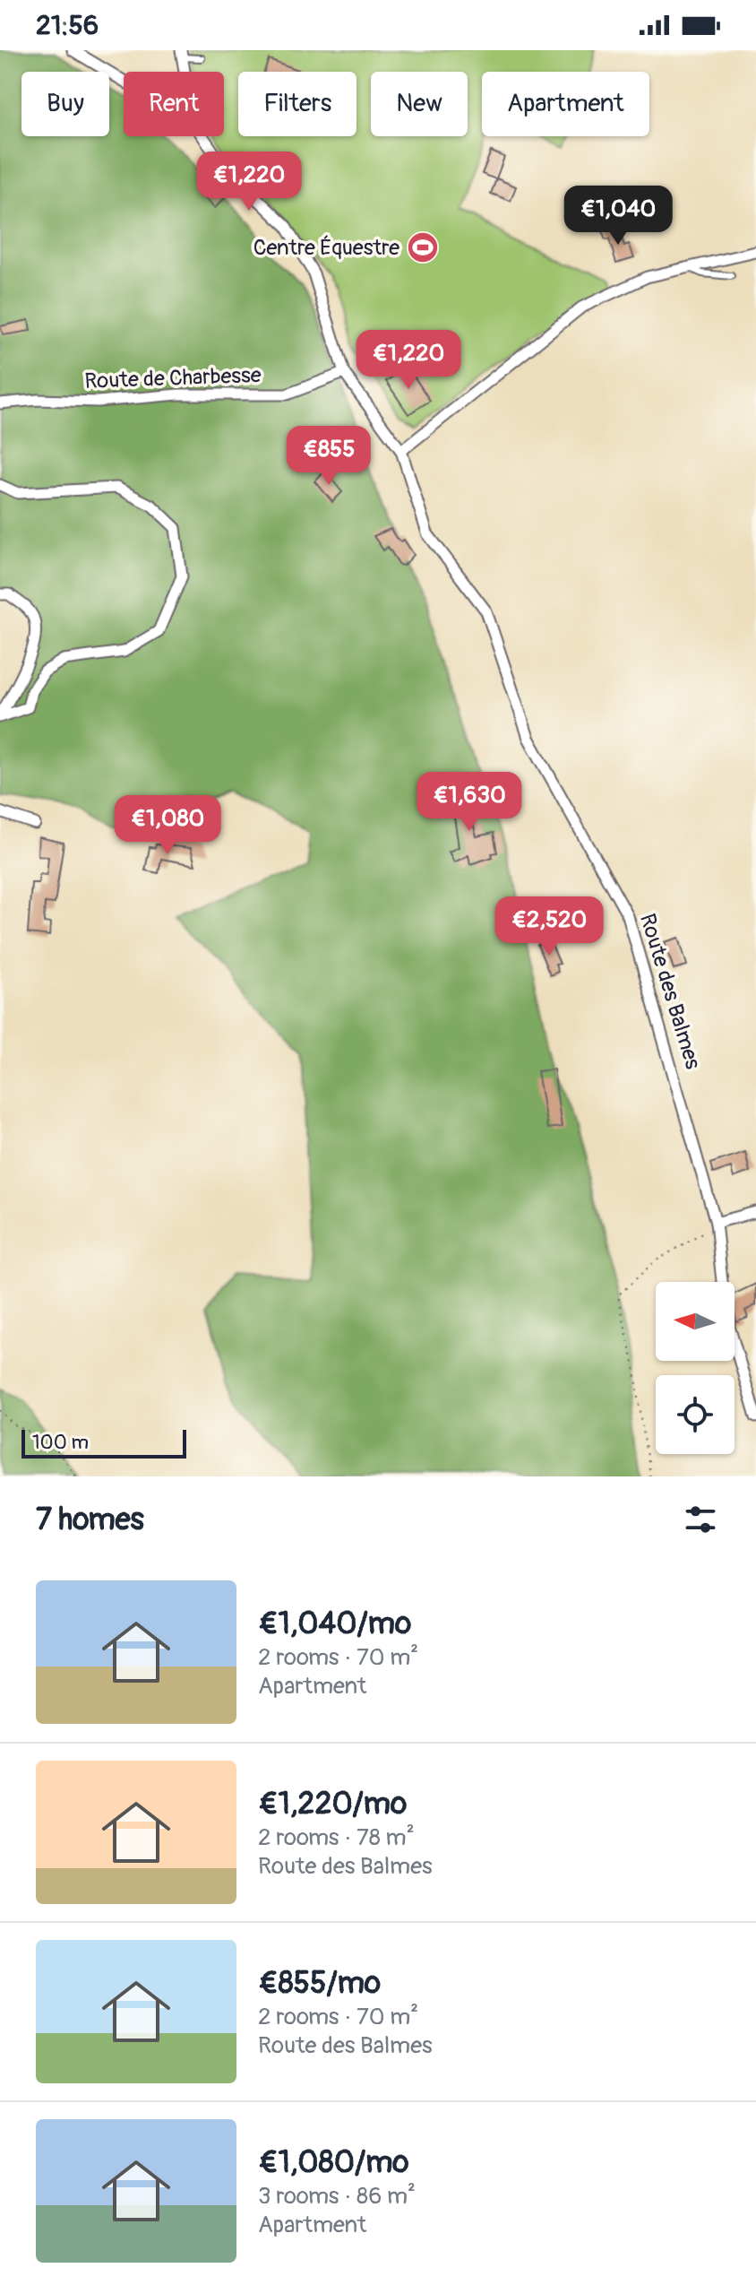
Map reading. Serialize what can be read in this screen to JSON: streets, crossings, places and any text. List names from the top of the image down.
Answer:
{
  "streets": {
    "street": ["Route de Charbesse", "Route des Balmes"]
  },
  "crossings": [
    ["Route de Charbesse", "Route des Balmes"]
  ],
  "places": {
    "sports": ["Centre Équestre"]
  },
  "scale_bar": "100 m",
  "north": "left",
  "page": {
    "status": "21:56",
    "chip": [
      "Buy",
      "Rent",
      "Filters",
      "New",
      "Apartment"
    ],
    "price": [
      "€1,220",
      "€1,040",
      "€1,220",
      "€855",
      "€1,630",
      "€1,080",
      "€2,520"
    ],
    "scale": "100 m",
    "heading": "7 homes",
    "list": [
      {
        "name": "€1,040/mo",
        "note": "2 rooms · 70 m² · Apartment"
      },
      {
        "name": "€1,220/mo",
        "note": "2 rooms · 78 m² · Route des Balmes"
      },
      {
        "name": "€855/mo",
        "note": "2 rooms · 70 m² · Route des Balmes"
      },
      {
        "name": "€1,080/mo",
        "note": "3 rooms · 86 m² · Apartment"
      }
    ]
  }
}
